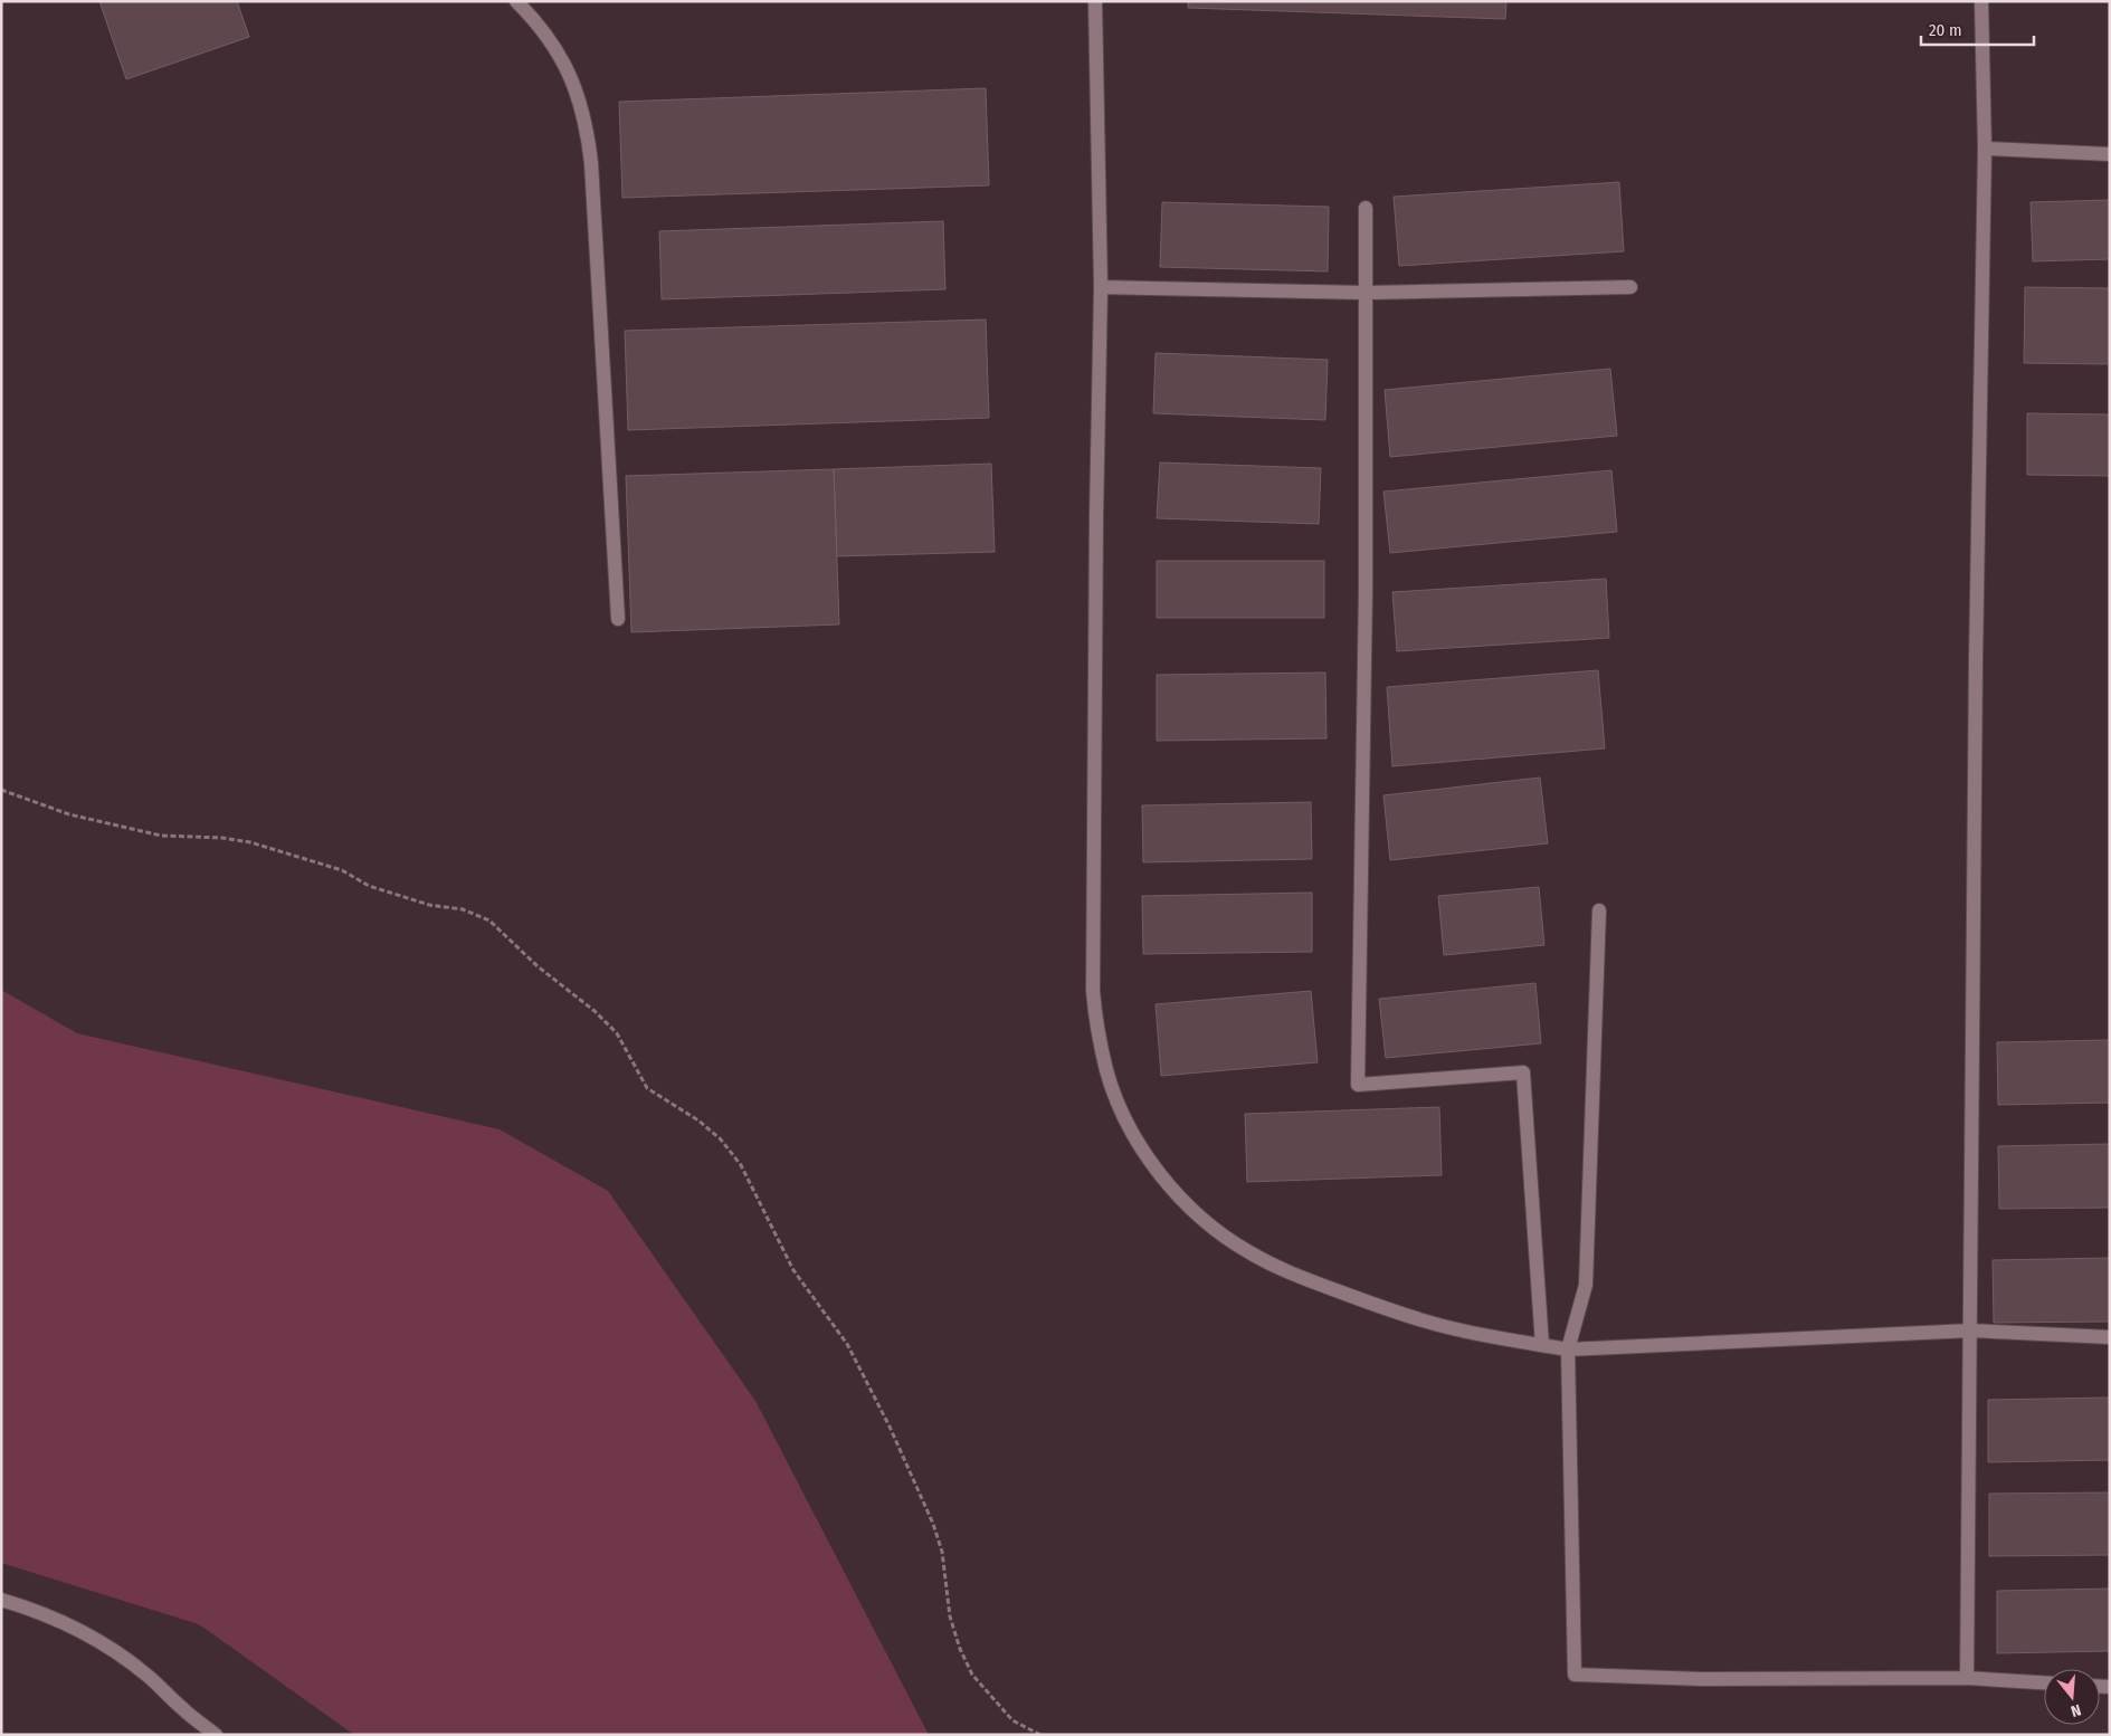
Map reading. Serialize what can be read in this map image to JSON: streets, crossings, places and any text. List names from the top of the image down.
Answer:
{
  "scale_bar": "20 m",
  "north": "bottom"
}
